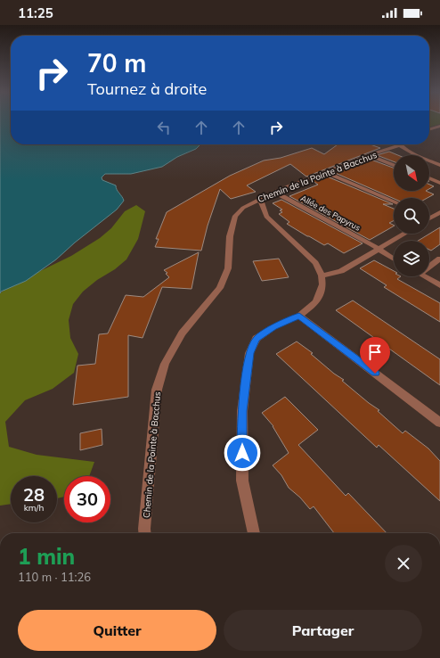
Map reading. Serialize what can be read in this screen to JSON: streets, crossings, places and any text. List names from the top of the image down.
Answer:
{
  "streets": {
    "street": ["Chemin de la Pointe à Bacchus", "Allée des Papyrus"]
  },
  "crossings": [
    ["Chemin de la Pointe à Bacchus", "Allée des Papyrus"]
  ],
  "north": "bottom right",
  "page": {
    "status": "11:25",
    "turn": ["70 m", "Tournez à droite"],
    "speed": "28 km/h",
    "limit": "30",
    "heading": ["1 min", "110 m · 11:26"],
    "buttons": ["Quitter", "Partager"]
  }
}
